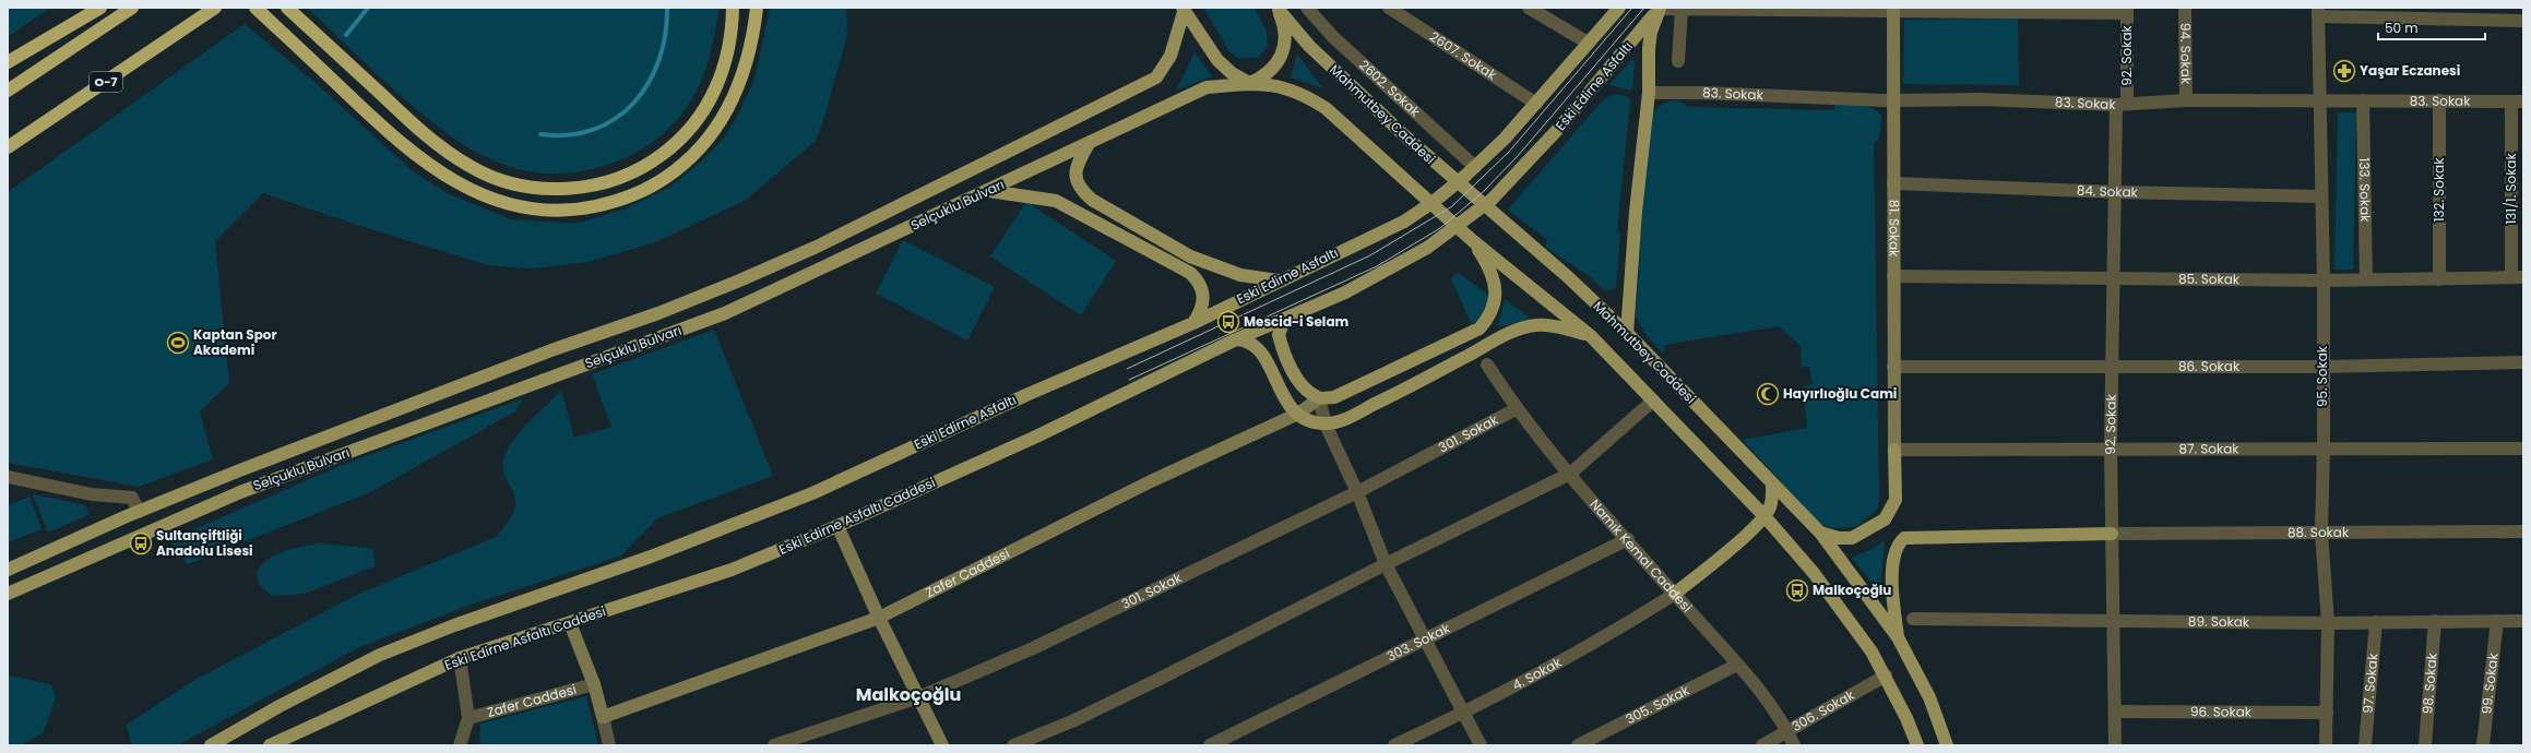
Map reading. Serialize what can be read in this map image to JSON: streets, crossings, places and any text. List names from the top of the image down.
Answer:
{
  "streets": {
    "highway": ["O-7"],
    "main road": [
      "Eski Edirne Asfaltı",
      "Mahmutbey Caddesi",
      "Selçuklu Bulvarı",
      "Eski Edirne Asfaltı Caddesi"
    ],
    "street": [
      "94. Sokak",
      "2607. Sokak",
      "92. Sokak",
      "2602. Sokak",
      "83. Sokak",
      "131/1. Sokak",
      "133. Sokak",
      "132. Sokak",
      "84. Sokak",
      "81. Sokak",
      "85. Sokak",
      "86. Sokak",
      "95. Sokak",
      "301. Sokak",
      "87. Sokak",
      "88. Sokak",
      "Namık Kemal Caddesi",
      "Zafer Caddesi",
      "89. Sokak",
      "303. Sokak",
      "4. Sokak",
      "98. Sokak",
      "99. Sokak",
      "97. Sokak",
      "305. Sokak",
      "306. Sokak",
      "96. Sokak"
    ]
  },
  "crossings": [
    ["94. Sokak", "83. Sokak"],
    ["2607. Sokak", "Eski Edirne Asfaltı"],
    ["92. Sokak", "83. Sokak"],
    ["92. Sokak", "84. Sokak"],
    ["92. Sokak", "85. Sokak"],
    ["92. Sokak", "86. Sokak"],
    ["92. Sokak", "87. Sokak"],
    ["92. Sokak", "88. Sokak"],
    ["92. Sokak", "89. Sokak"],
    ["92. Sokak", "96. Sokak"],
    ["Eski Edirne Asfaltı", "2602. Sokak"],
    ["Eski Edirne Asfaltı", "Eski Edirne Asfaltı Caddesi"],
    ["83. Sokak", "131/1. Sokak"],
    ["83. Sokak", "133. Sokak"],
    ["83. Sokak", "132. Sokak"],
    ["83. Sokak", "81. Sokak"],
    ["83. Sokak", "95. Sokak"],
    ["Mahmutbey Caddesi", "Selçuklu Bulvarı"],
    ["Mahmutbey Caddesi", "306. Sokak"],
    ["131/1. Sokak", "85. Sokak"],
    ["133. Sokak", "85. Sokak"],
    ["132. Sokak", "85. Sokak"],
    ["84. Sokak", "81. Sokak"],
    ["84. Sokak", "95. Sokak"],
    ["81. Sokak", "85. Sokak"],
    ["81. Sokak", "86. Sokak"],
    ["81. Sokak", "87. Sokak"],
    ["85. Sokak", "95. Sokak"],
    ["86. Sokak", "95. Sokak"],
    ["95. Sokak", "87. Sokak"],
    ["95. Sokak", "88. Sokak"],
    ["95. Sokak", "89. Sokak"],
    ["95. Sokak", "96. Sokak"],
    ["301. Sokak", "Namık Kemal Caddesi"],
    ["Eski Edirne Asfaltı Caddesi", "Zafer Caddesi"],
    ["Namık Kemal Caddesi", "303. Sokak"],
    ["Namık Kemal Caddesi", "4. Sokak"],
    ["Namık Kemal Caddesi", "305. Sokak"],
    ["Namık Kemal Caddesi", "306. Sokak"],
    ["89. Sokak", "98. Sokak"],
    ["89. Sokak", "99. Sokak"],
    ["89. Sokak", "97. Sokak"]
  ],
  "districts": ["Malkoçoğlu"],
  "places": {
    "pharmacy": ["Yaşar Eczanesi"],
    "bus stop": ["Mescid-i Selam", "Sultançiftliği Anadolu Lisesi", "Malkoçoğlu"],
    "sports": ["Kaptan Spor Akademi"],
    "mosque": ["Hayırlıoğlu Cami"]
  },
  "scale_bar": "50 m"
}
